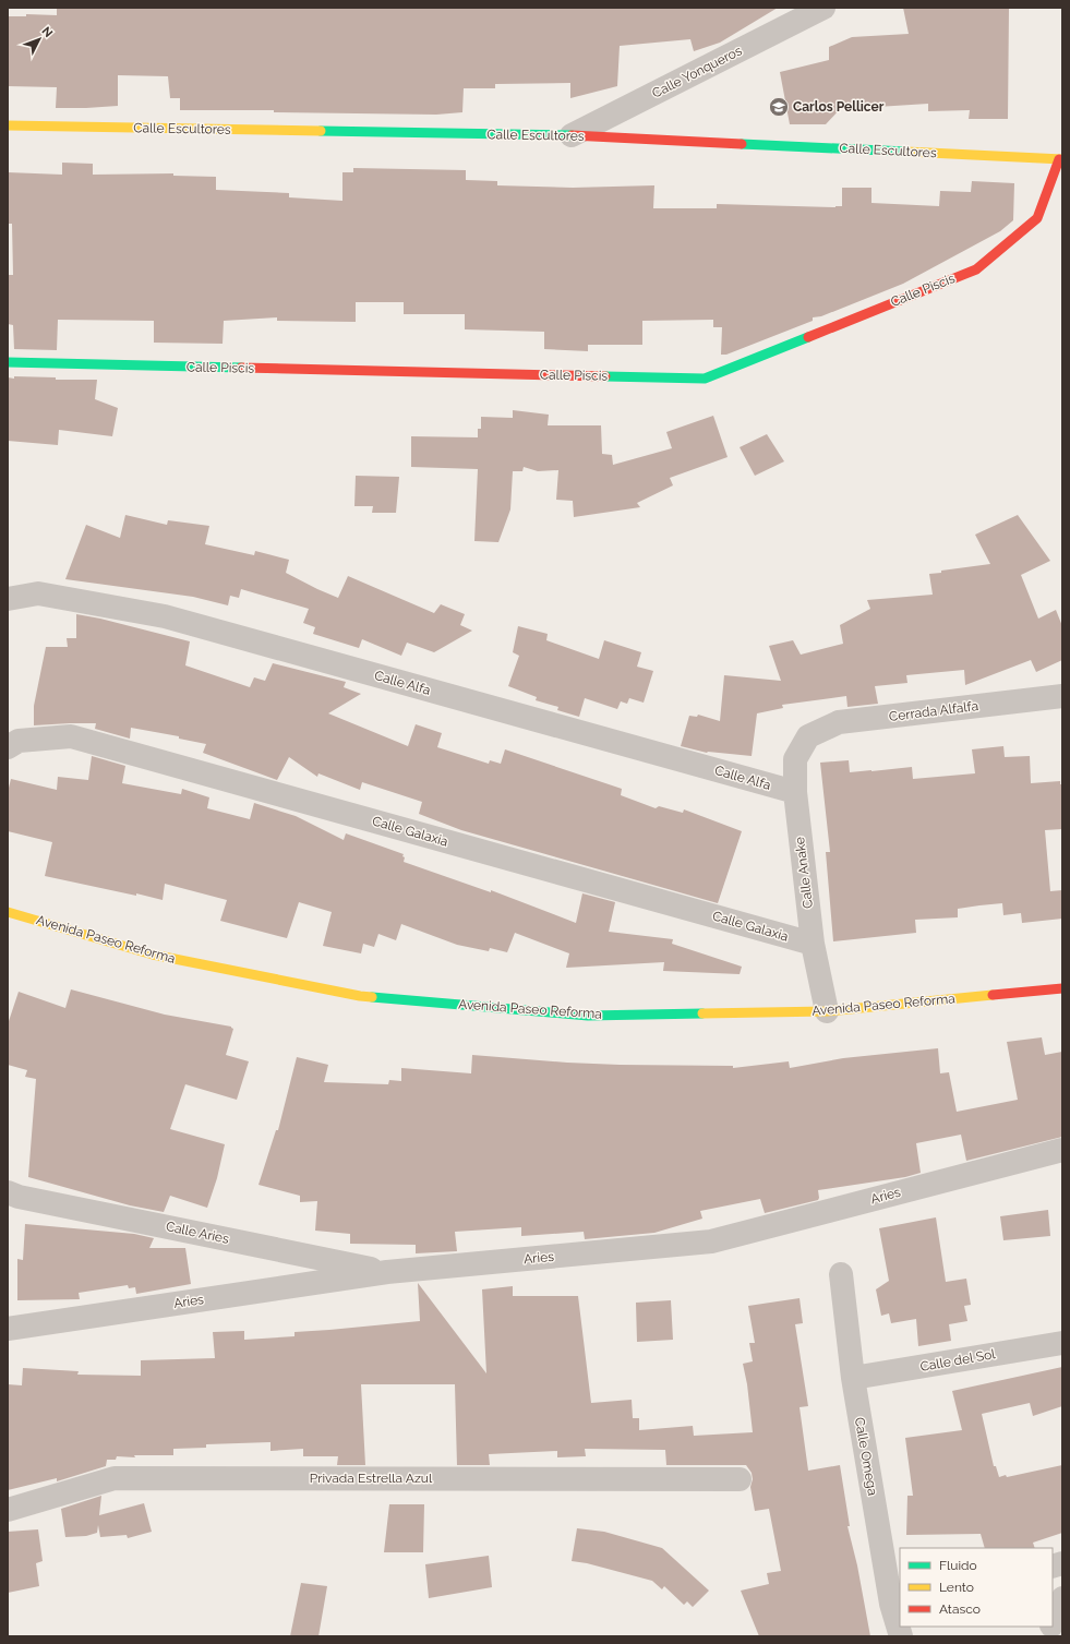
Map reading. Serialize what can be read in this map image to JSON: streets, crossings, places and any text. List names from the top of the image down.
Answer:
{
  "streets": {
    "street": [
      "Calle Yonqueros",
      "Calle Escultores",
      "Calle Piscis",
      "Calle Alfa",
      "Cerrada Alfalfa",
      "Calle Galaxia",
      "Calle Anake",
      "Avenida Paseo Reforma",
      "Aries",
      "Calle Aries",
      "Calle del Sol",
      "Calle Omega",
      "Privada Estrella Azul"
    ]
  },
  "crossings": [
    ["Calle Yonqueros", "Calle Escultores"],
    ["Calle Escultores", "Calle Piscis"],
    ["Calle Alfa", "Calle Anake"],
    ["Cerrada Alfalfa", "Calle Anake"],
    ["Calle Galaxia", "Calle Anake"],
    ["Calle Anake", "Avenida Paseo Reforma"],
    ["Aries", "Calle Aries"],
    ["Calle del Sol", "Calle Omega"]
  ],
  "places": {
    "school or university": ["Carlos Pellicer"]
  },
  "legend": ["Fluido", "Lento", "Atasco"],
  "north": "top right"
}
